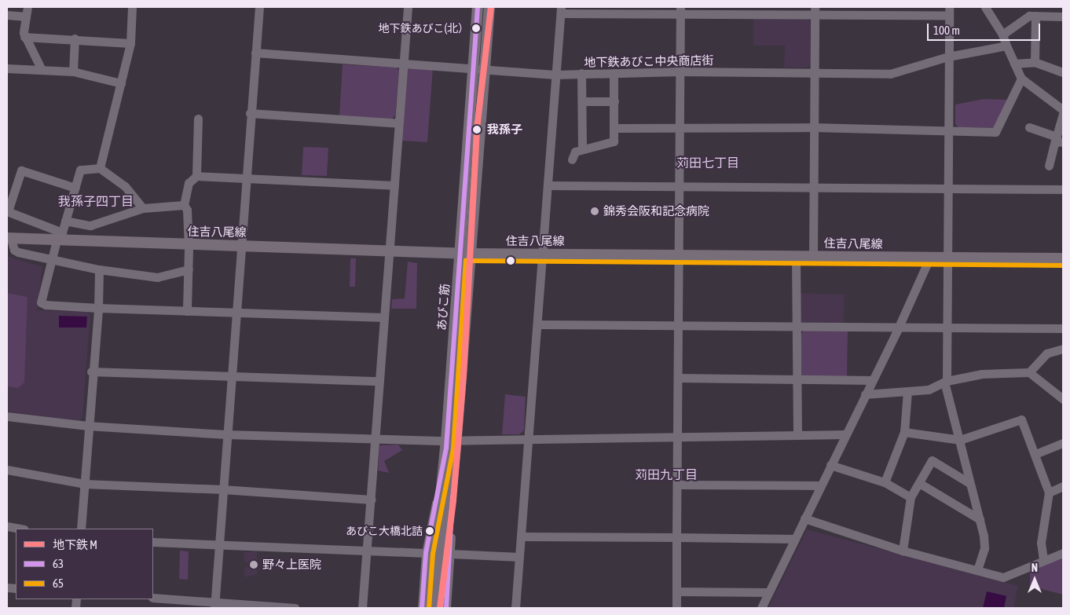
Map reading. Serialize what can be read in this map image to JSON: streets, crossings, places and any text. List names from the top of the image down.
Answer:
{
  "streets": {
    "main road": ["住吉八尾線", "あびこ筋"],
    "street": ["地下鉄あびこ中央商店街"]
  },
  "crossings": [
    ["地下鉄あびこ中央商店街", "あびこ筋"],
    ["住吉八尾線", "あびこ筋"]
  ],
  "districts": ["苅田七丁目", "我孫子四丁目", "苅田九丁目"],
  "places": [
    "地下鉄あびこ(北）",
    "我孫子",
    "錦秀会阪和記念病院",
    "あびこ大橋北詰",
    "野々上医院"
  ],
  "lines": ["metro line M", "transit line 63", "transit line 65"],
  "legend": ["地下鉄 M", "63", "65"],
  "scale_bar": "100 m",
  "north": "top"
}
